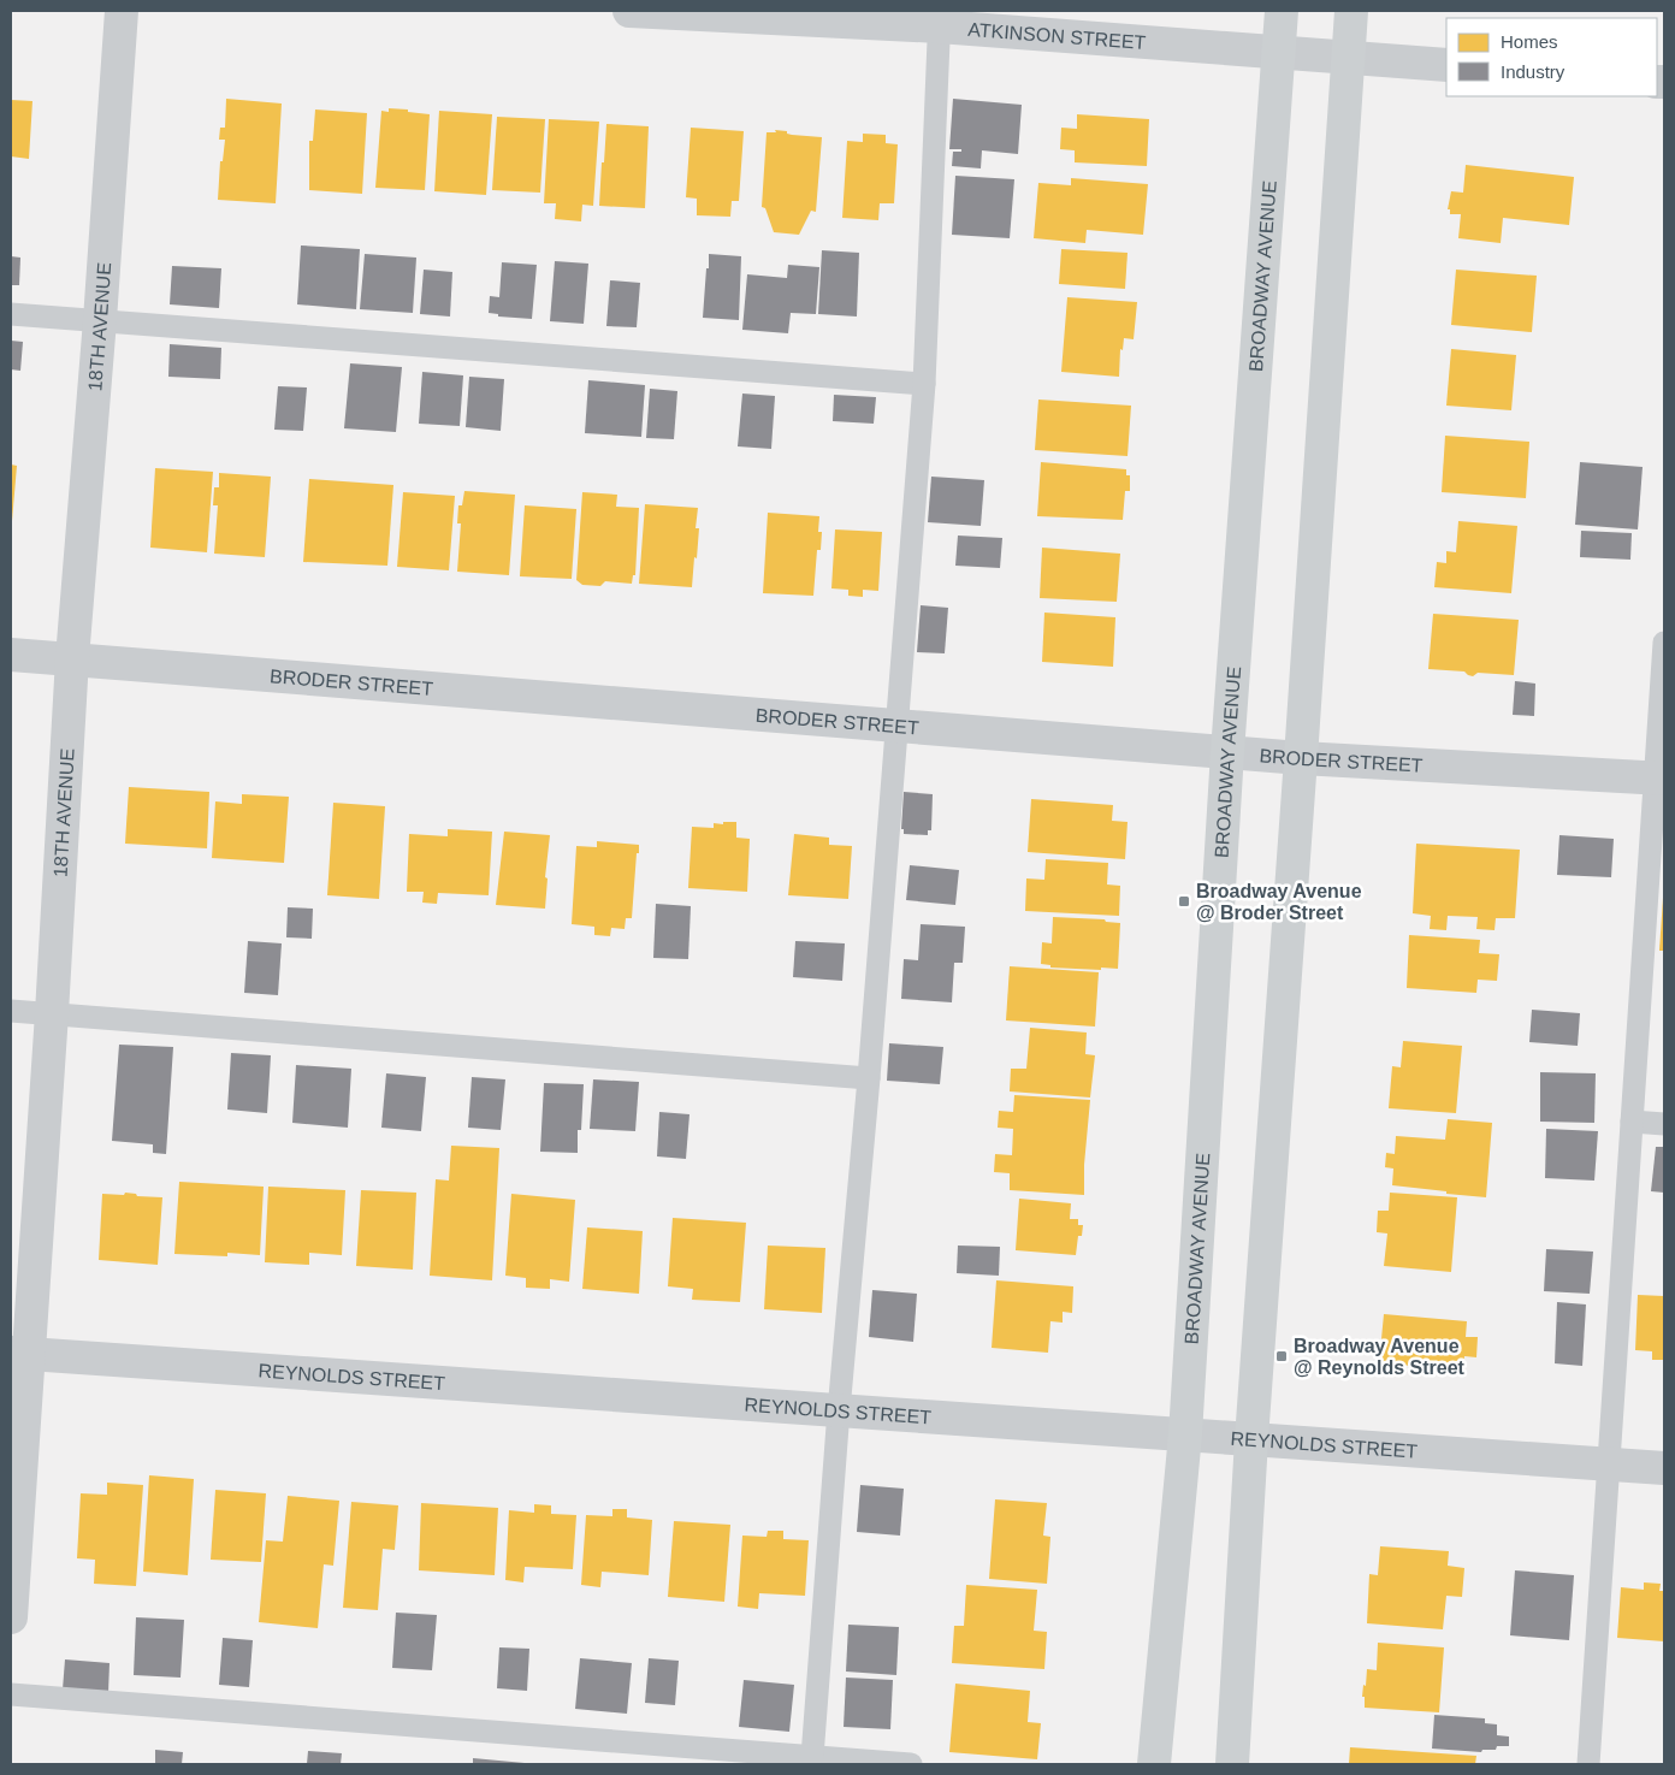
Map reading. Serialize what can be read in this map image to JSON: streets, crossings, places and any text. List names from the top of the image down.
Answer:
{
  "streets": {
    "street": [
      "ATKINSON STREET",
      "BROADWAY AVENUE",
      "18TH AVENUE",
      "BRODER STREET",
      "REYNOLDS STREET"
    ]
  },
  "crossings": [
    ["ATKINSON STREET", "BROADWAY AVENUE"],
    ["BROADWAY AVENUE", "BRODER STREET"],
    ["BROADWAY AVENUE", "REYNOLDS STREET"],
    ["18TH AVENUE", "BRODER STREET"],
    ["18TH AVENUE", "REYNOLDS STREET"]
  ],
  "places": {
    "transit": ["Broadway Avenue @ Broder Street", "Broadway Avenue @ Reynolds Street"]
  },
  "legend": ["Homes", "Industry"]
}
